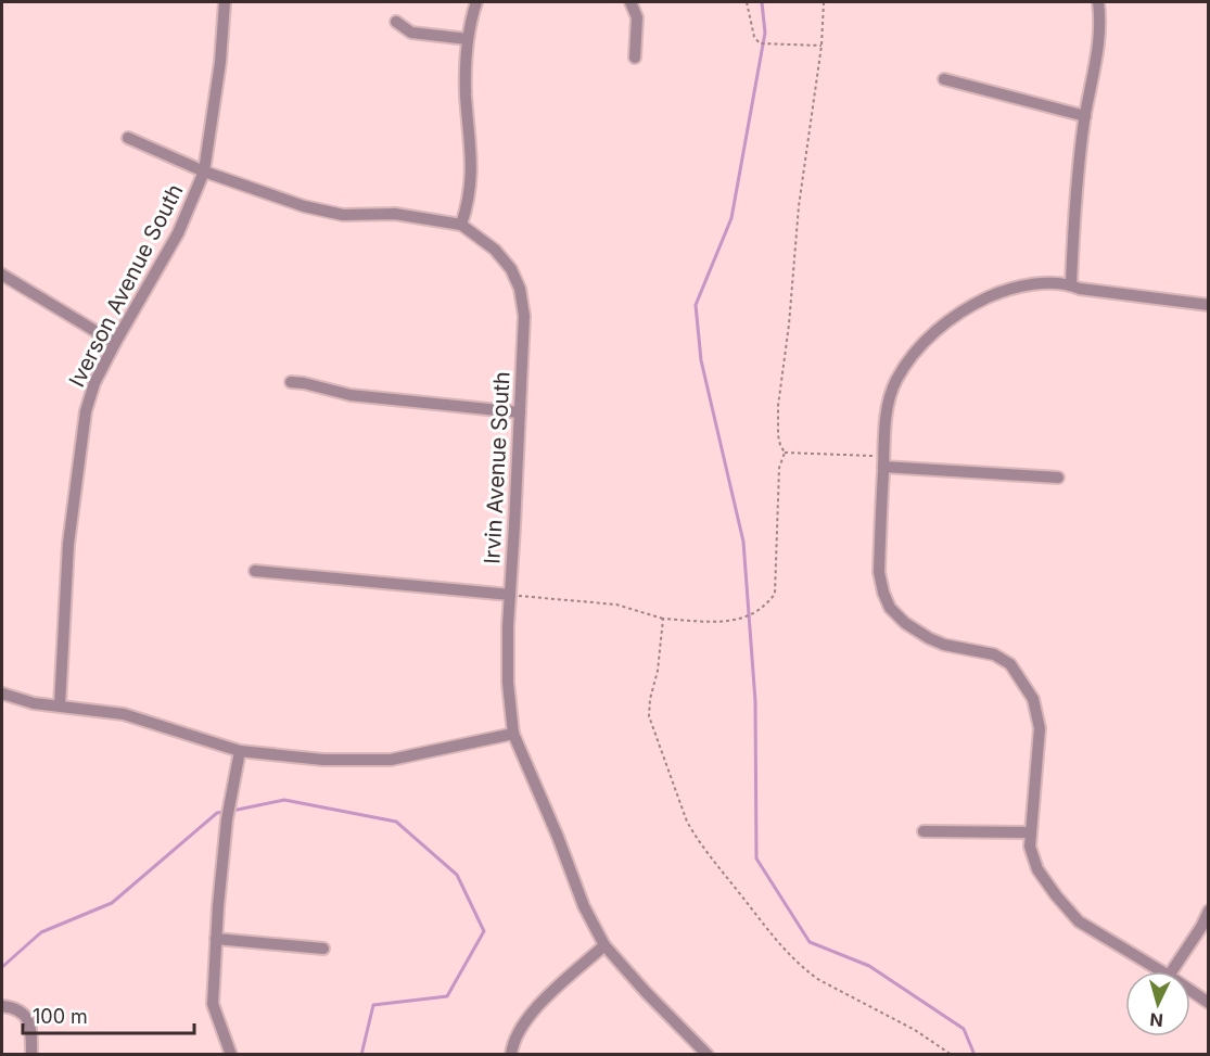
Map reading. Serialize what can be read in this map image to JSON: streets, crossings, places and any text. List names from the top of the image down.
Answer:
{
  "streets": {
    "street": ["Iverson Avenue South", "Irvin Avenue South"]
  },
  "scale_bar": "100 m",
  "north": "bottom"
}
